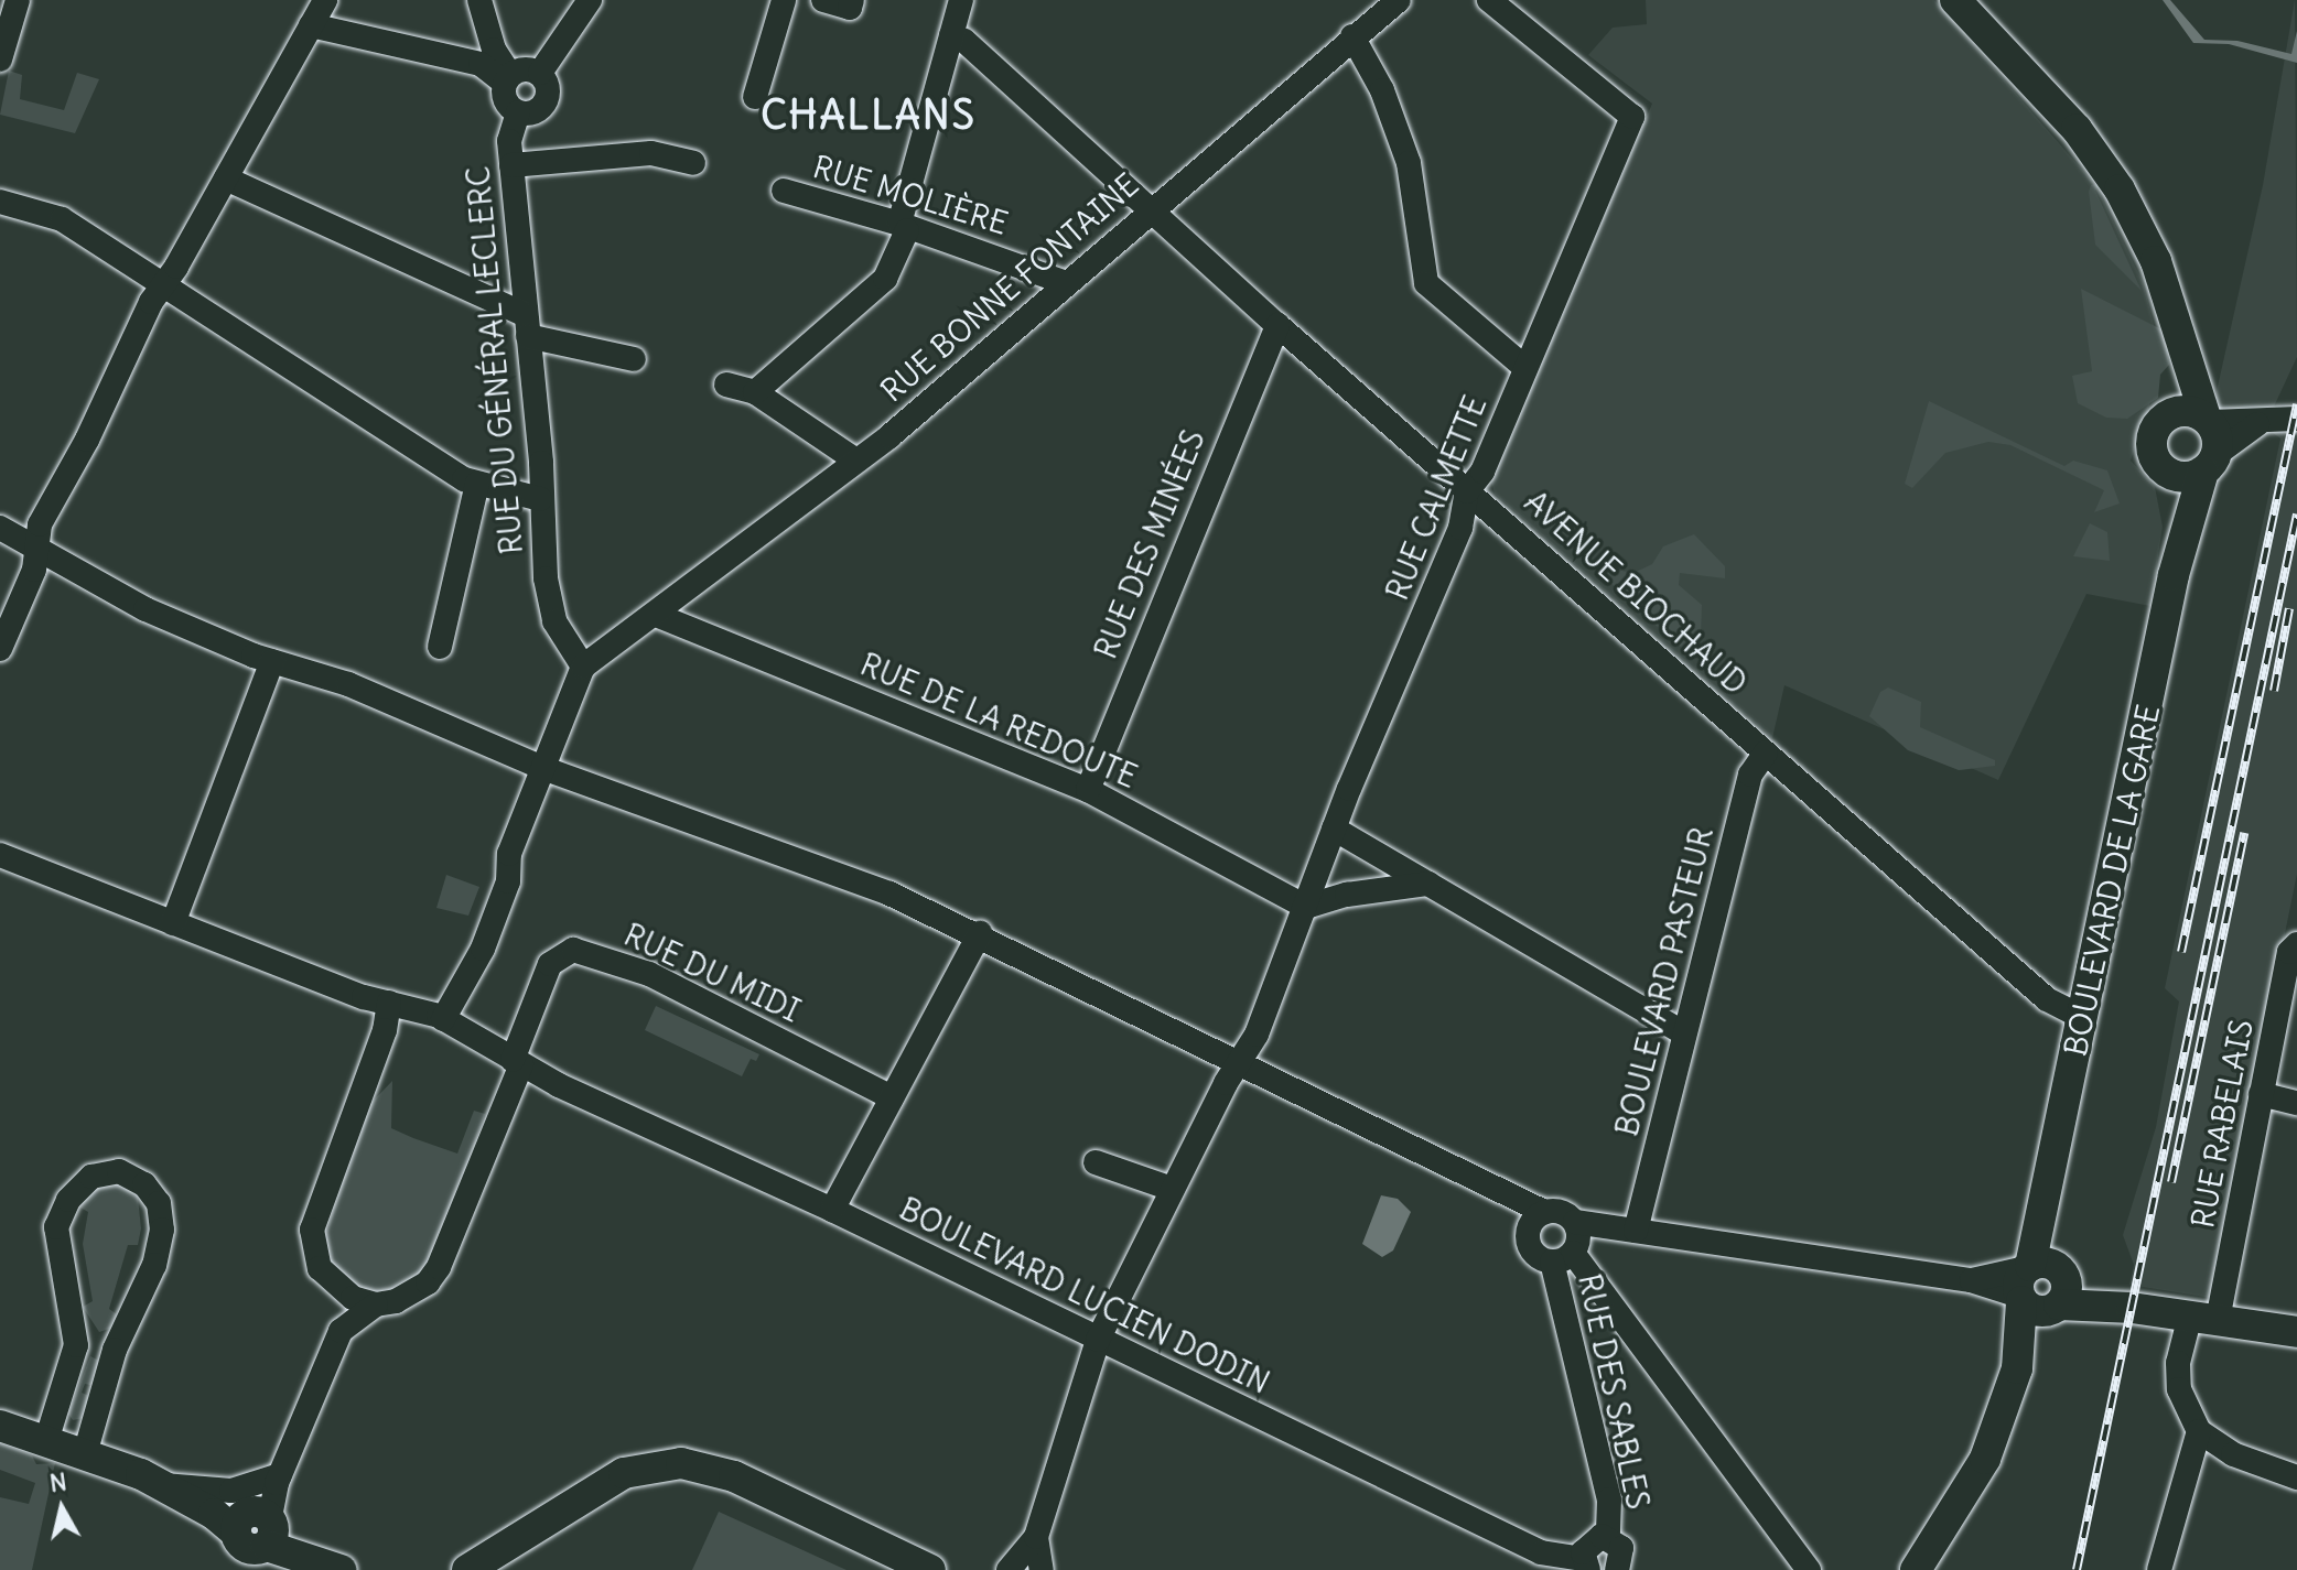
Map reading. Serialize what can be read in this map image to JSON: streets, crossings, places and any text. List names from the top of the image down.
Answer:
{
  "streets": {
    "main road": ["BOULEVARD DE LA GARE"],
    "street": [
      "RUE MOLIÈRE",
      "RUE BONNE FONTAINE",
      "RUE DU GÉNÉRAL LECLERC",
      "RUE CALMETTE",
      "RUE DES MINÉES",
      "AVENUE BIOCHAUD",
      "RUE DE LA REDOUTE",
      "RUE DU MIDI",
      "BOULEVARD PASTEUR",
      "RUE RABELAIS",
      "BOULEVARD LUCIEN DODIN",
      "RUE DES SABLES"
    ]
  },
  "crossings": [
    ["RUE MOLIÈRE", "RUE BONNE FONTAINE"],
    ["RUE BONNE FONTAINE", "RUE DU GÉNÉRAL LECLERC"],
    ["RUE BONNE FONTAINE", "AVENUE BIOCHAUD"],
    ["RUE BONNE FONTAINE", "RUE DE LA REDOUTE"],
    ["RUE CALMETTE", "AVENUE BIOCHAUD"],
    ["RUE CALMETTE", "RUE DE LA REDOUTE"],
    ["RUE CALMETTE", "BOULEVARD LUCIEN DODIN"],
    ["RUE DES MINÉES", "AVENUE BIOCHAUD"],
    ["RUE DES MINÉES", "RUE DE LA REDOUTE"],
    ["AVENUE BIOCHAUD", "BOULEVARD DE LA GARE"],
    ["AVENUE BIOCHAUD", "BOULEVARD PASTEUR"],
    ["RUE DU MIDI", "BOULEVARD LUCIEN DODIN"]
  ],
  "districts": ["CHALLANS"],
  "north": "top"
}
